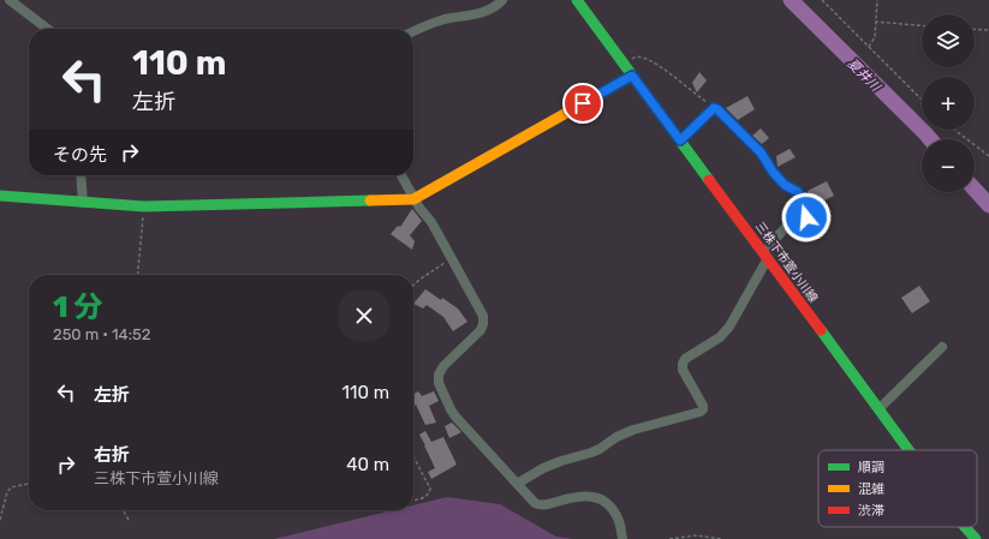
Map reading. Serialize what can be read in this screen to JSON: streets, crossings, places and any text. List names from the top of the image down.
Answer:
{
  "streets": {
    "main road": ["三株下市萱小川線"]
  },
  "water": ["夏井川"],
  "legend": ["順調", "混雑", "渋滞"],
  "page": {
    "map_buttons": ["+", "−"],
    "turn": ["110 m", "左折"],
    "then": "その先",
    "heading": ["1 分", "250 m · 14:52"],
    "list": [
      {
        "name": "左折",
        "value": "110 m"
      },
      {
        "name": "右折",
        "note": "三株下市萱小川線",
        "value": "40 m"
      }
    ]
  }
}
